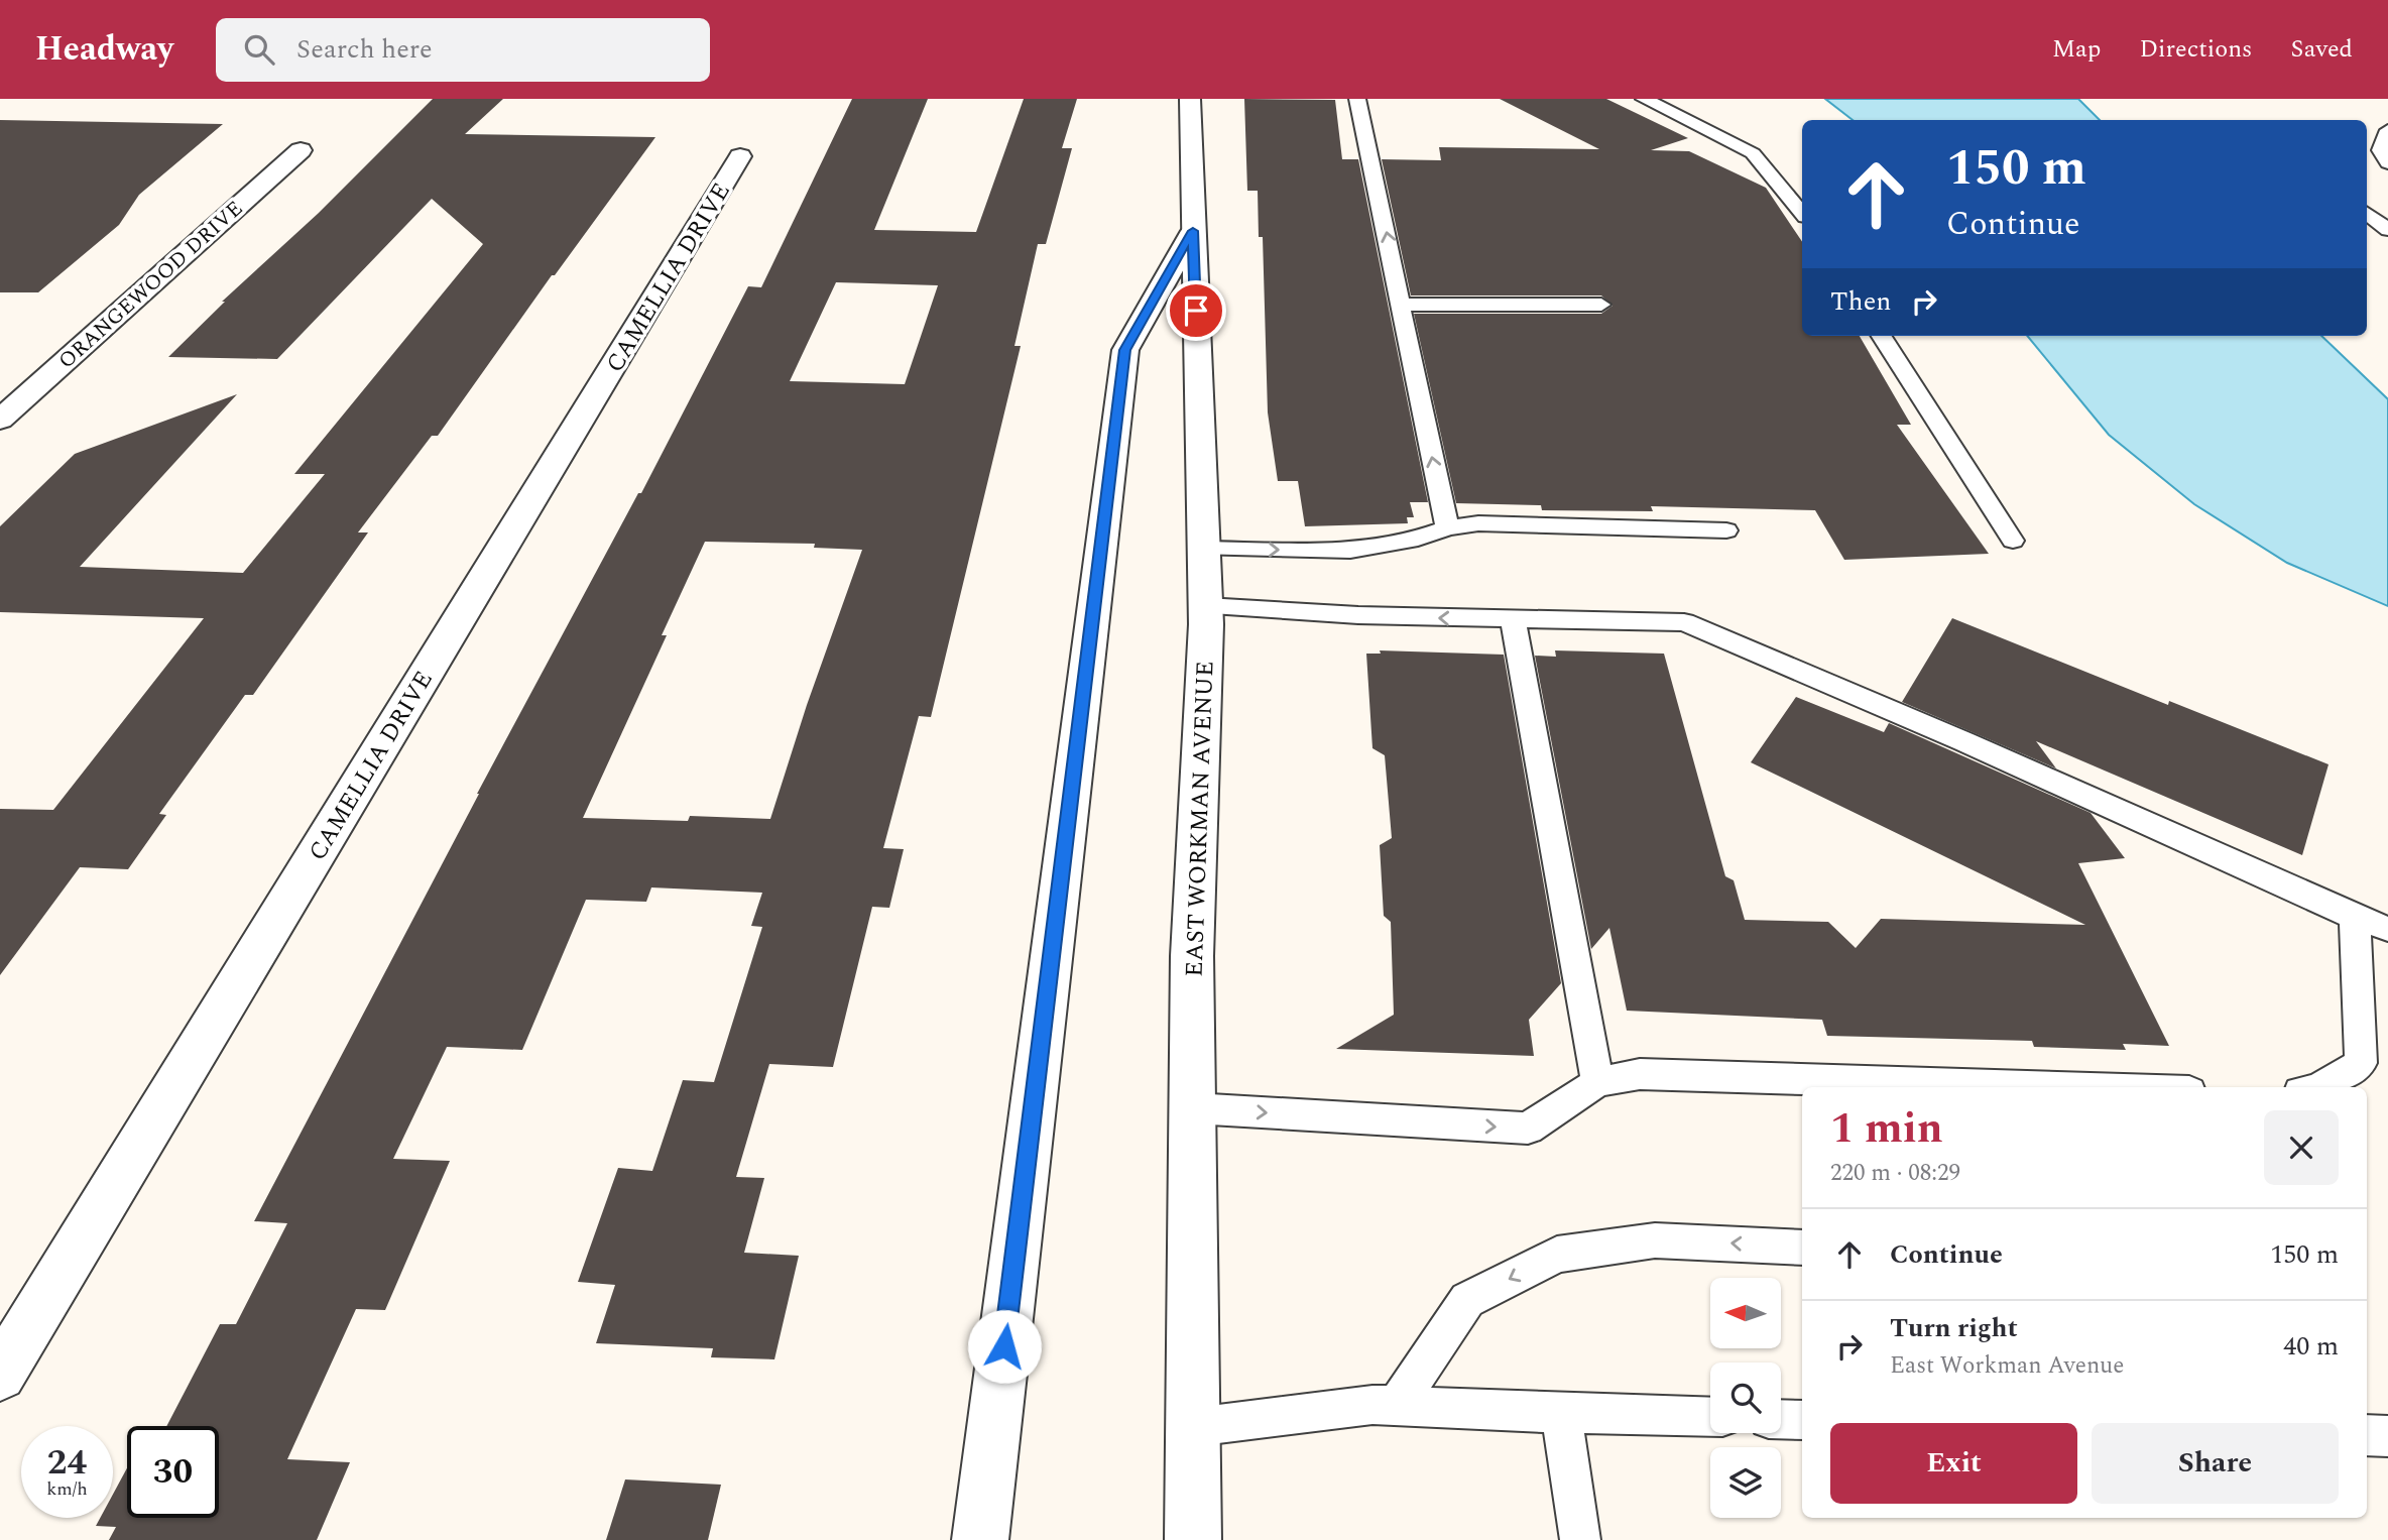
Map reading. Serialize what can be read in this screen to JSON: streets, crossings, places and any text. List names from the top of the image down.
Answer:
{
  "streets": {
    "street": ["CAMELLIA DRIVE", "ORANGEWOOD DRIVE", "EAST WORKMAN AVENUE"]
  },
  "north": "left",
  "page": {
    "header": "Headway",
    "search": "Search here",
    "nav": ["Map", "Directions", "Saved"],
    "turn": ["150 m", "Continue"],
    "then": "Then",
    "heading": ["1 min", "220 m · 08:29"],
    "list": [
      {
        "name": "Continue",
        "value": "150 m"
      },
      {
        "name": "Turn right",
        "note": "East Workman Avenue",
        "value": "40 m"
      }
    ],
    "buttons": ["Exit", "Share"],
    "speed": "24 km/h",
    "limit": "30"
  }
}
